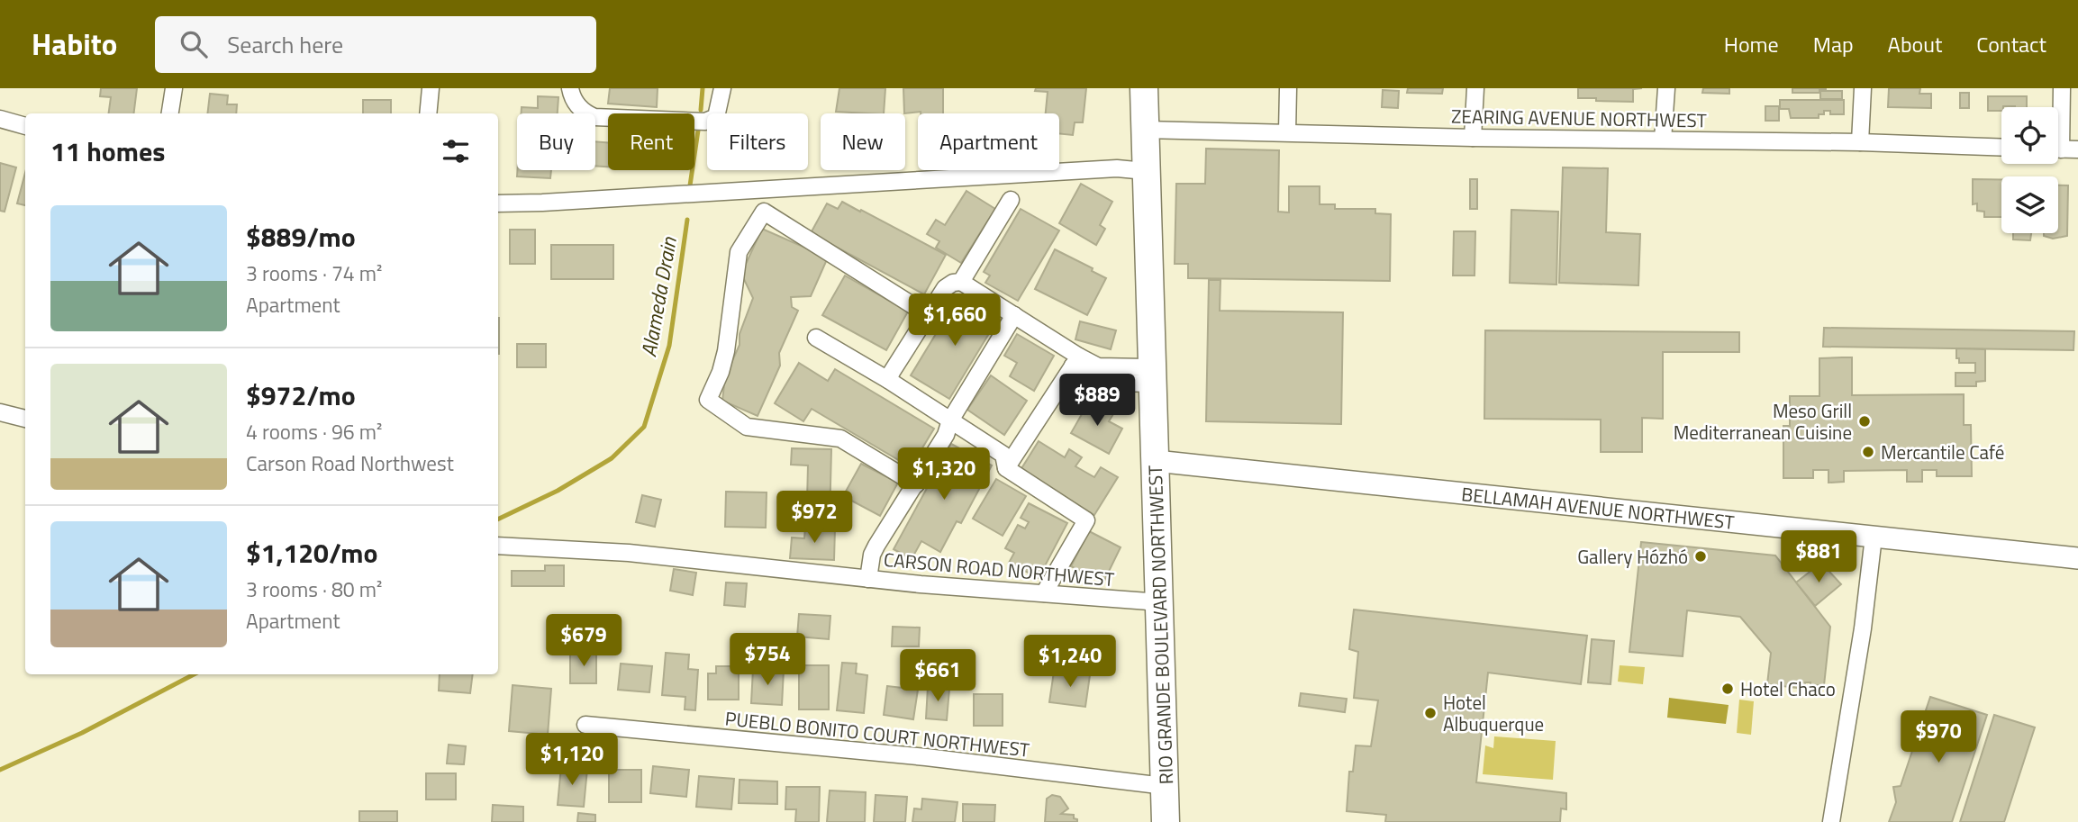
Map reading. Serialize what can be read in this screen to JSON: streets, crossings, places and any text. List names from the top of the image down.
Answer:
{
  "streets": {
    "main road": ["RIO GRANDE BOULEVARD NORTHWEST"],
    "street": [
      "ZEARING AVENUE NORTHWEST",
      "BELLAMAH AVENUE NORTHWEST",
      "CARSON ROAD NORTHWEST",
      "PUEBLO BONITO COURT NORTHWEST"
    ]
  },
  "crossings": [
    ["ZEARING AVENUE NORTHWEST", "RIO GRANDE BOULEVARD NORTHWEST"],
    ["BELLAMAH AVENUE NORTHWEST", "RIO GRANDE BOULEVARD NORTHWEST"],
    ["CARSON ROAD NORTHWEST", "RIO GRANDE BOULEVARD NORTHWEST"],
    ["RIO GRANDE BOULEVARD NORTHWEST", "PUEBLO BONITO COURT NORTHWEST"]
  ],
  "water": ["Alameda Drain"],
  "places": [
    "Meso Grill Mediterranean Cuisine",
    "Mercantile Café",
    "Gallery Hózhó",
    "Hotel Chaco",
    "Hotel Albuquerque"
  ],
  "page": {
    "header": "Habito",
    "search": "Search here",
    "nav": [
      "Home",
      "Map",
      "About",
      "Contact"
    ],
    "chip": [
      "Buy",
      "Rent",
      "Filters",
      "New",
      "Apartment"
    ],
    "heading": "11 homes",
    "list": [
      {
        "name": "$889/mo",
        "note": "3 rooms · 74 m² · Apartment"
      },
      {
        "name": "$972/mo",
        "note": "4 rooms · 96 m² · Carson Road Northwest"
      },
      {
        "name": "$1,120/mo",
        "note": "3 rooms · 80 m² · Apartment"
      }
    ],
    "price": [
      "$1,660",
      "$889",
      "$1,320",
      "$972",
      "$881",
      "$679",
      "$754",
      "$1,240",
      "$661",
      "$970",
      "$1,120"
    ]
  }
}
